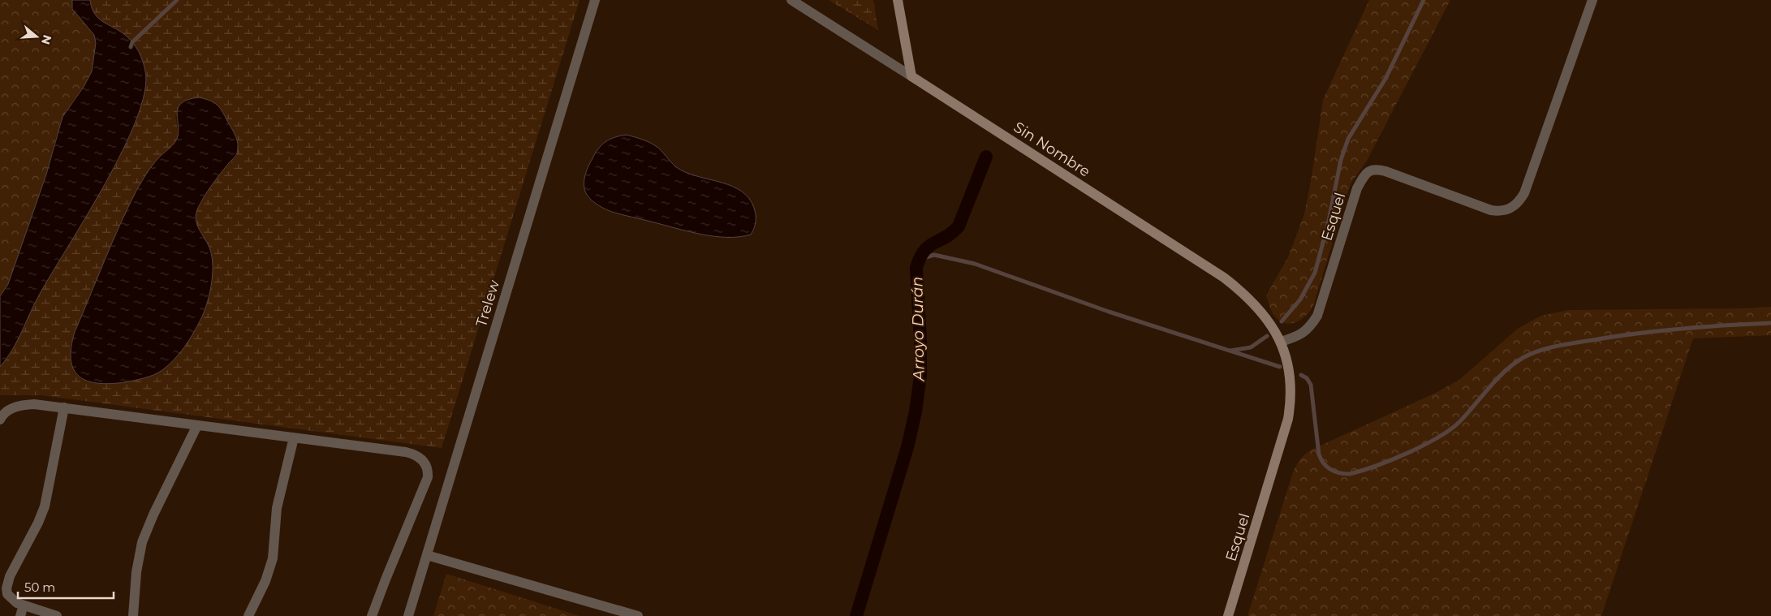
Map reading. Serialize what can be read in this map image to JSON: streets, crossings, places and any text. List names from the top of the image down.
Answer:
{
  "streets": {
    "main road": ["Sin Nombre", "Esquel"],
    "street": ["Trelew"]
  },
  "crossings": [
    ["Sin Nombre", "Esquel"]
  ],
  "water": ["Arroyo Durán"],
  "scale_bar": "50 m",
  "north": "right"
}
